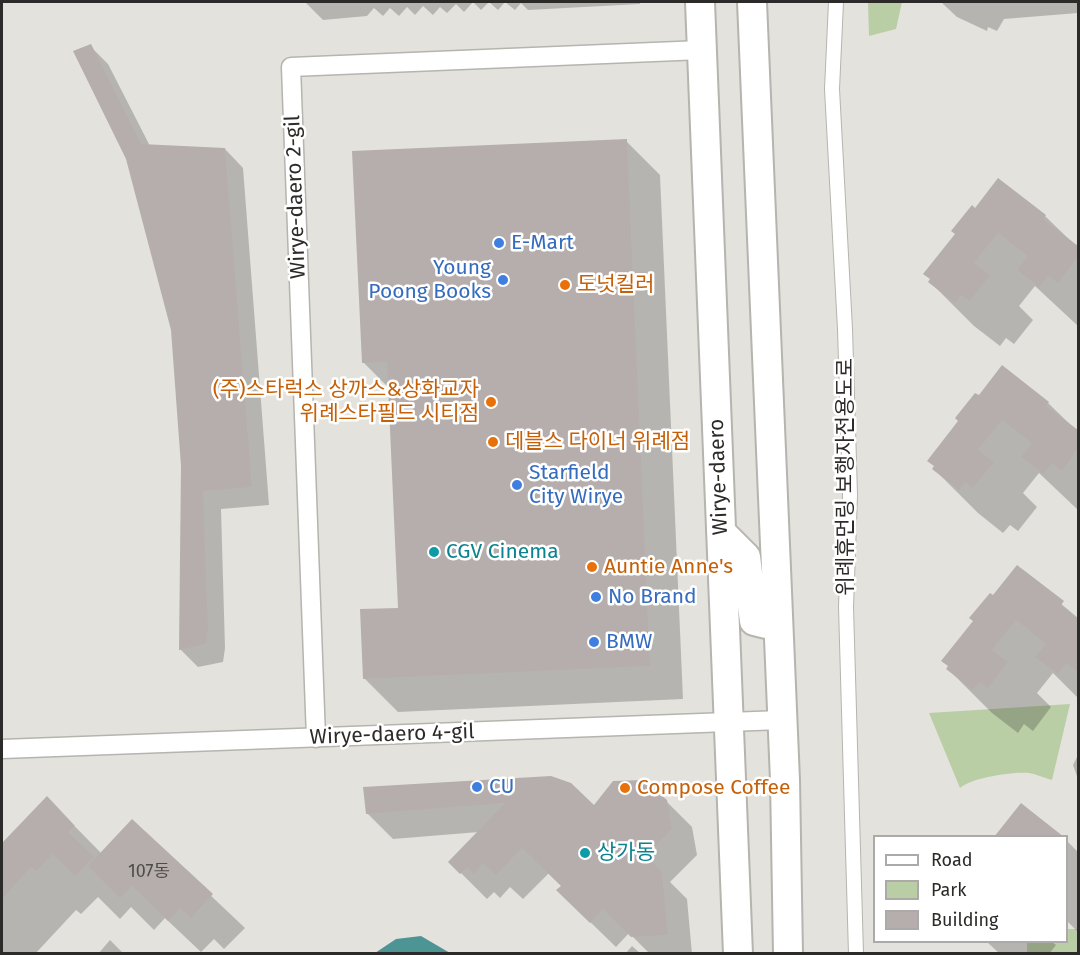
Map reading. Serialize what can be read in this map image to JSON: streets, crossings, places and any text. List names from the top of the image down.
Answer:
{
  "streets": {
    "main road": ["Wirye-daero"],
    "street": ["Wirye-daero 2-gil", "위례휴먼링 보행자전용도로", "Wirye-daero 4-gil"]
  },
  "crossings": [
    ["Wirye-daero 2-gil", "Wirye-daero"],
    ["Wirye-daero 2-gil", "Wirye-daero 4-gil"],
    ["Wirye-daero", "Wirye-daero 4-gil"]
  ],
  "places": [
    "E-Mart",
    "Young Poong Books",
    "도넛킬러",
    "(주)스타럭스 상까스&상화교자 위례스타필드 시티점",
    "데블스 다이너 위례점",
    "Starfield City Wirye",
    "CGV Cinema",
    "Auntie Anne's",
    "No Brand",
    "BMW",
    "CU",
    "Compose Coffee",
    "상가동"
  ],
  "house_numbers": ["107동"],
  "legend": ["Road", "Park", "Building"]
}
